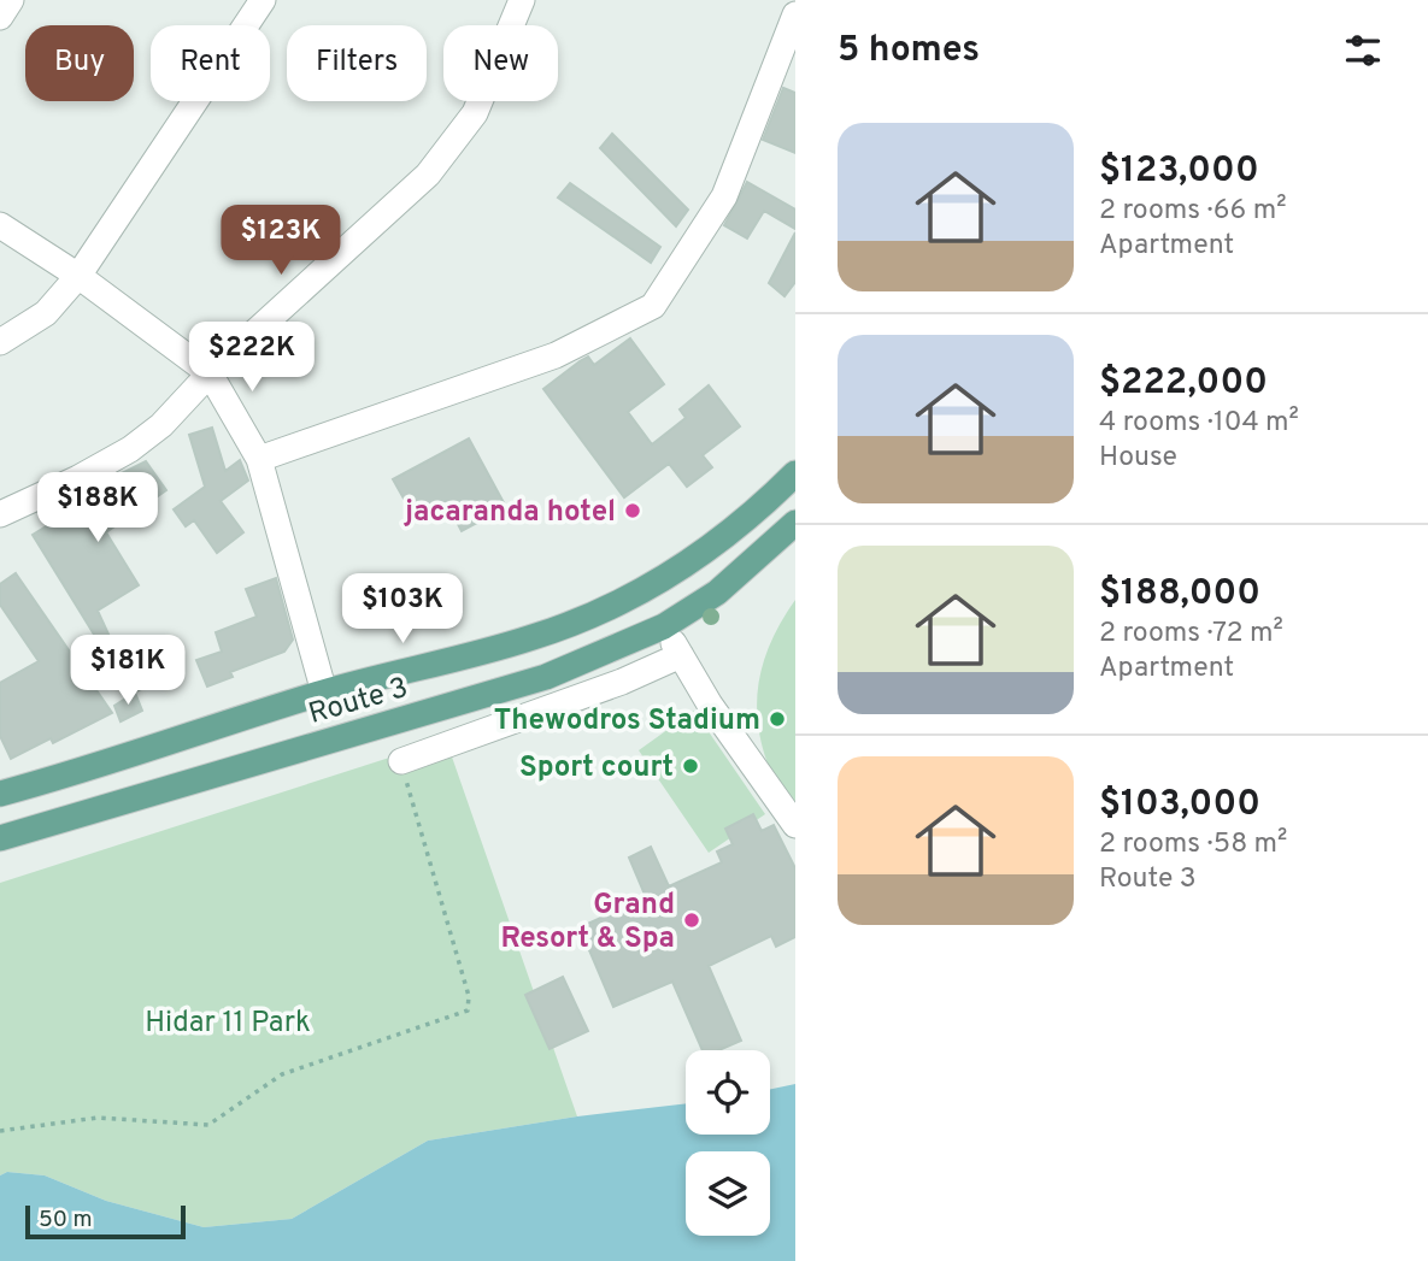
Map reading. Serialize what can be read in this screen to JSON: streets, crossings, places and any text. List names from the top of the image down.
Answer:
{
  "streets": {
    "main road": ["Route 3"]
  },
  "parks": ["Hidar 11 Park"],
  "places": [
    "jacaranda hotel",
    "Thewodros Stadium",
    "Sport court",
    "Grand Resort & Spa"
  ],
  "scale_bar": "50 m",
  "page": {
    "heading": "5 homes",
    "chip": [
      "Buy",
      "Rent",
      "Filters",
      "New"
    ],
    "list": [
      {
        "name": "$123,000",
        "note": "2 rooms · 66 m² · Apartment"
      },
      {
        "name": "$222,000",
        "note": "4 rooms · 104 m² · House"
      },
      {
        "name": "$188,000",
        "note": "2 rooms · 72 m² · Apartment"
      },
      {
        "name": "$103,000",
        "note": "2 rooms · 58 m² · Route 3"
      }
    ],
    "price": [
      "$123K",
      "$222K",
      "$188K",
      "$103K",
      "$181K"
    ],
    "scale": "50 m"
  }
}
